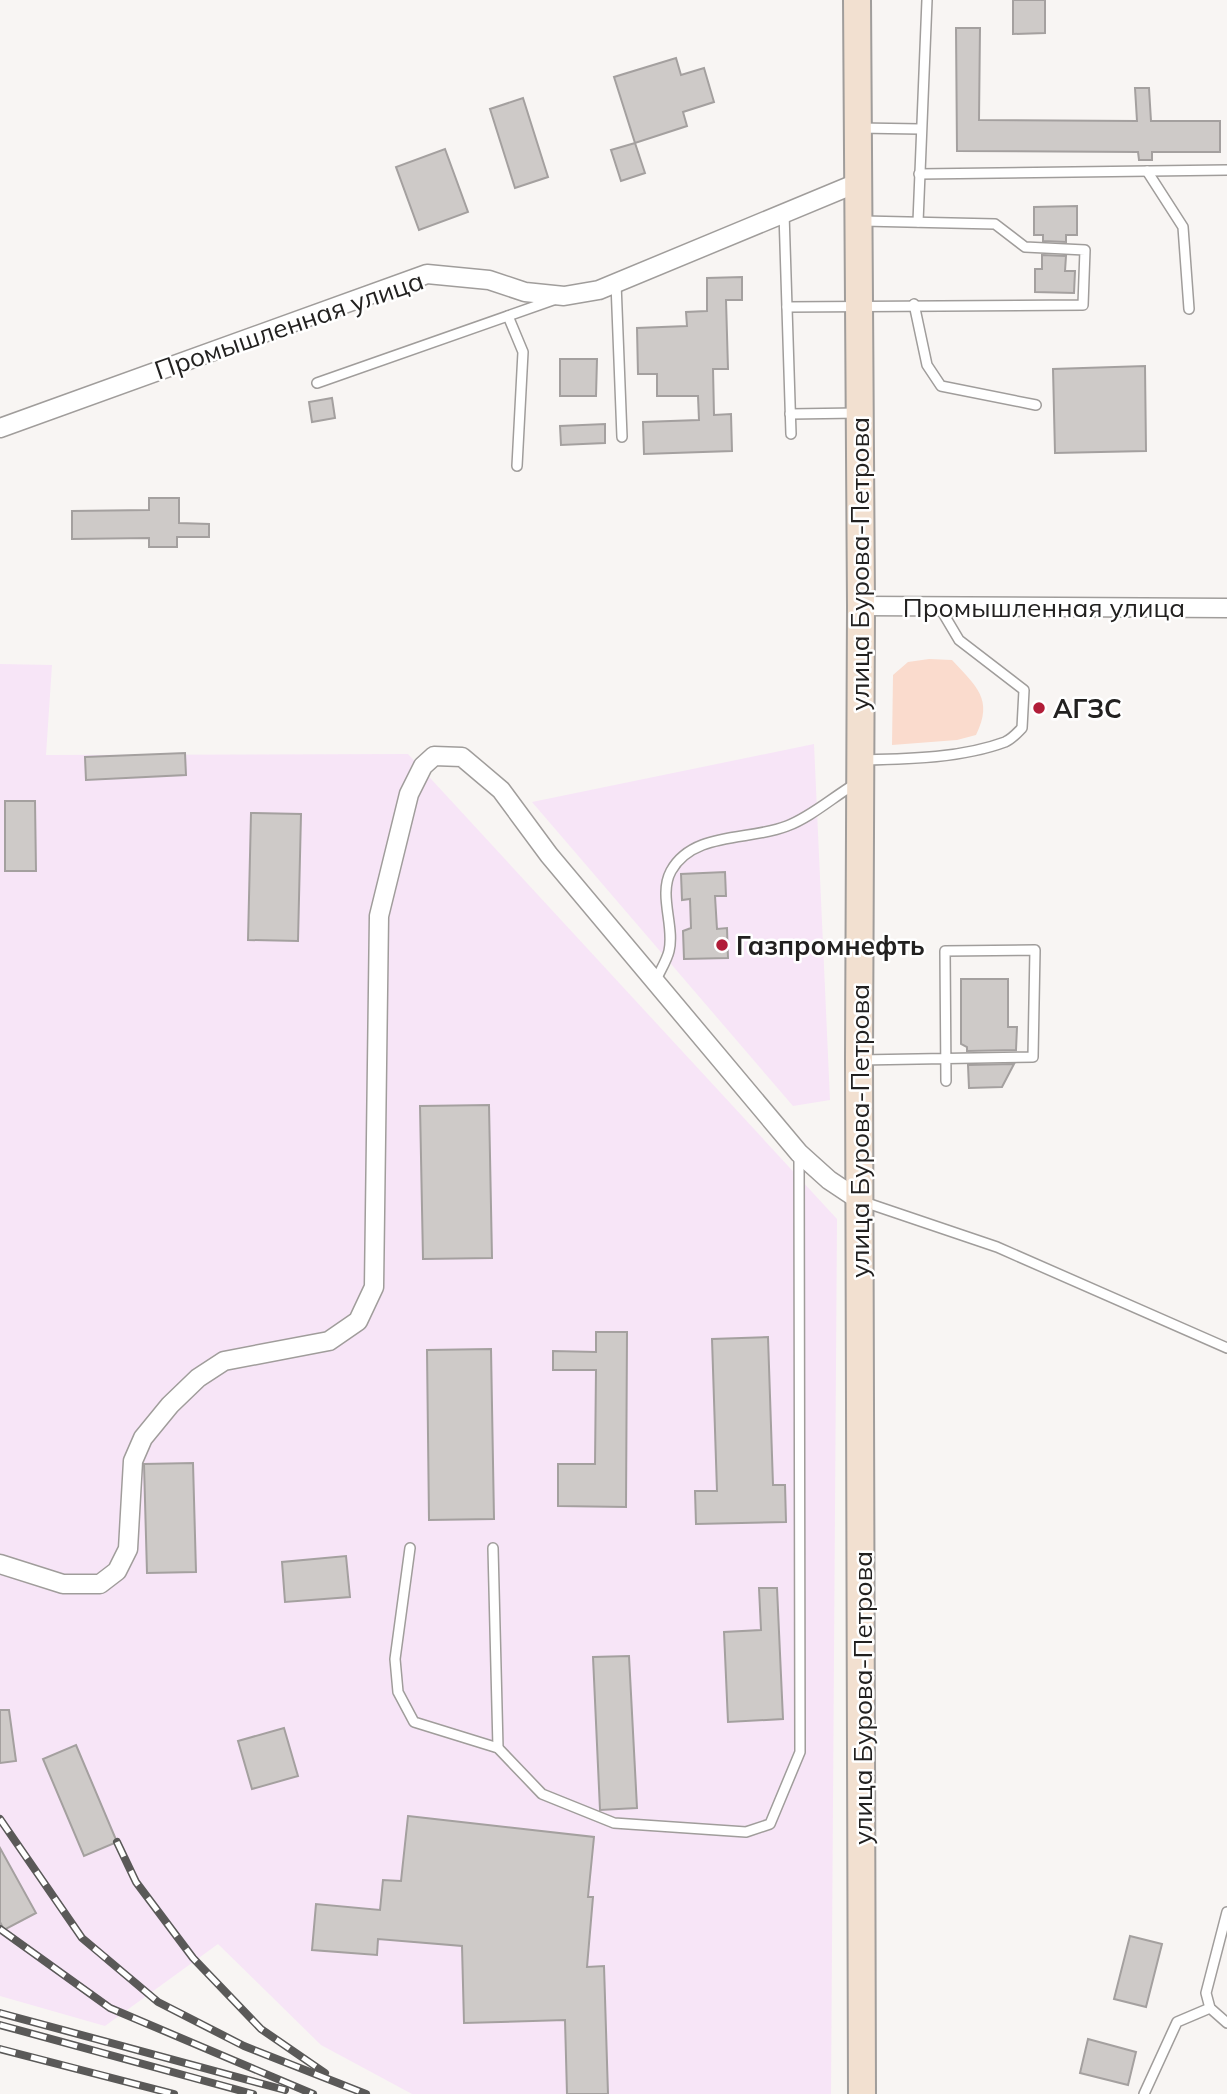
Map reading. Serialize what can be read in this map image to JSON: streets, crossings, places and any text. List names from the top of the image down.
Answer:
{
  "streets": {
    "main road": ["улица Бурова-Петрова"],
    "street": ["Промышленная улица"]
  },
  "crossings": [
    ["Промышленная улица", "улица Бурова-Петрова"]
  ],
  "places": ["АГЗС", "Газпромнефть"]
}
